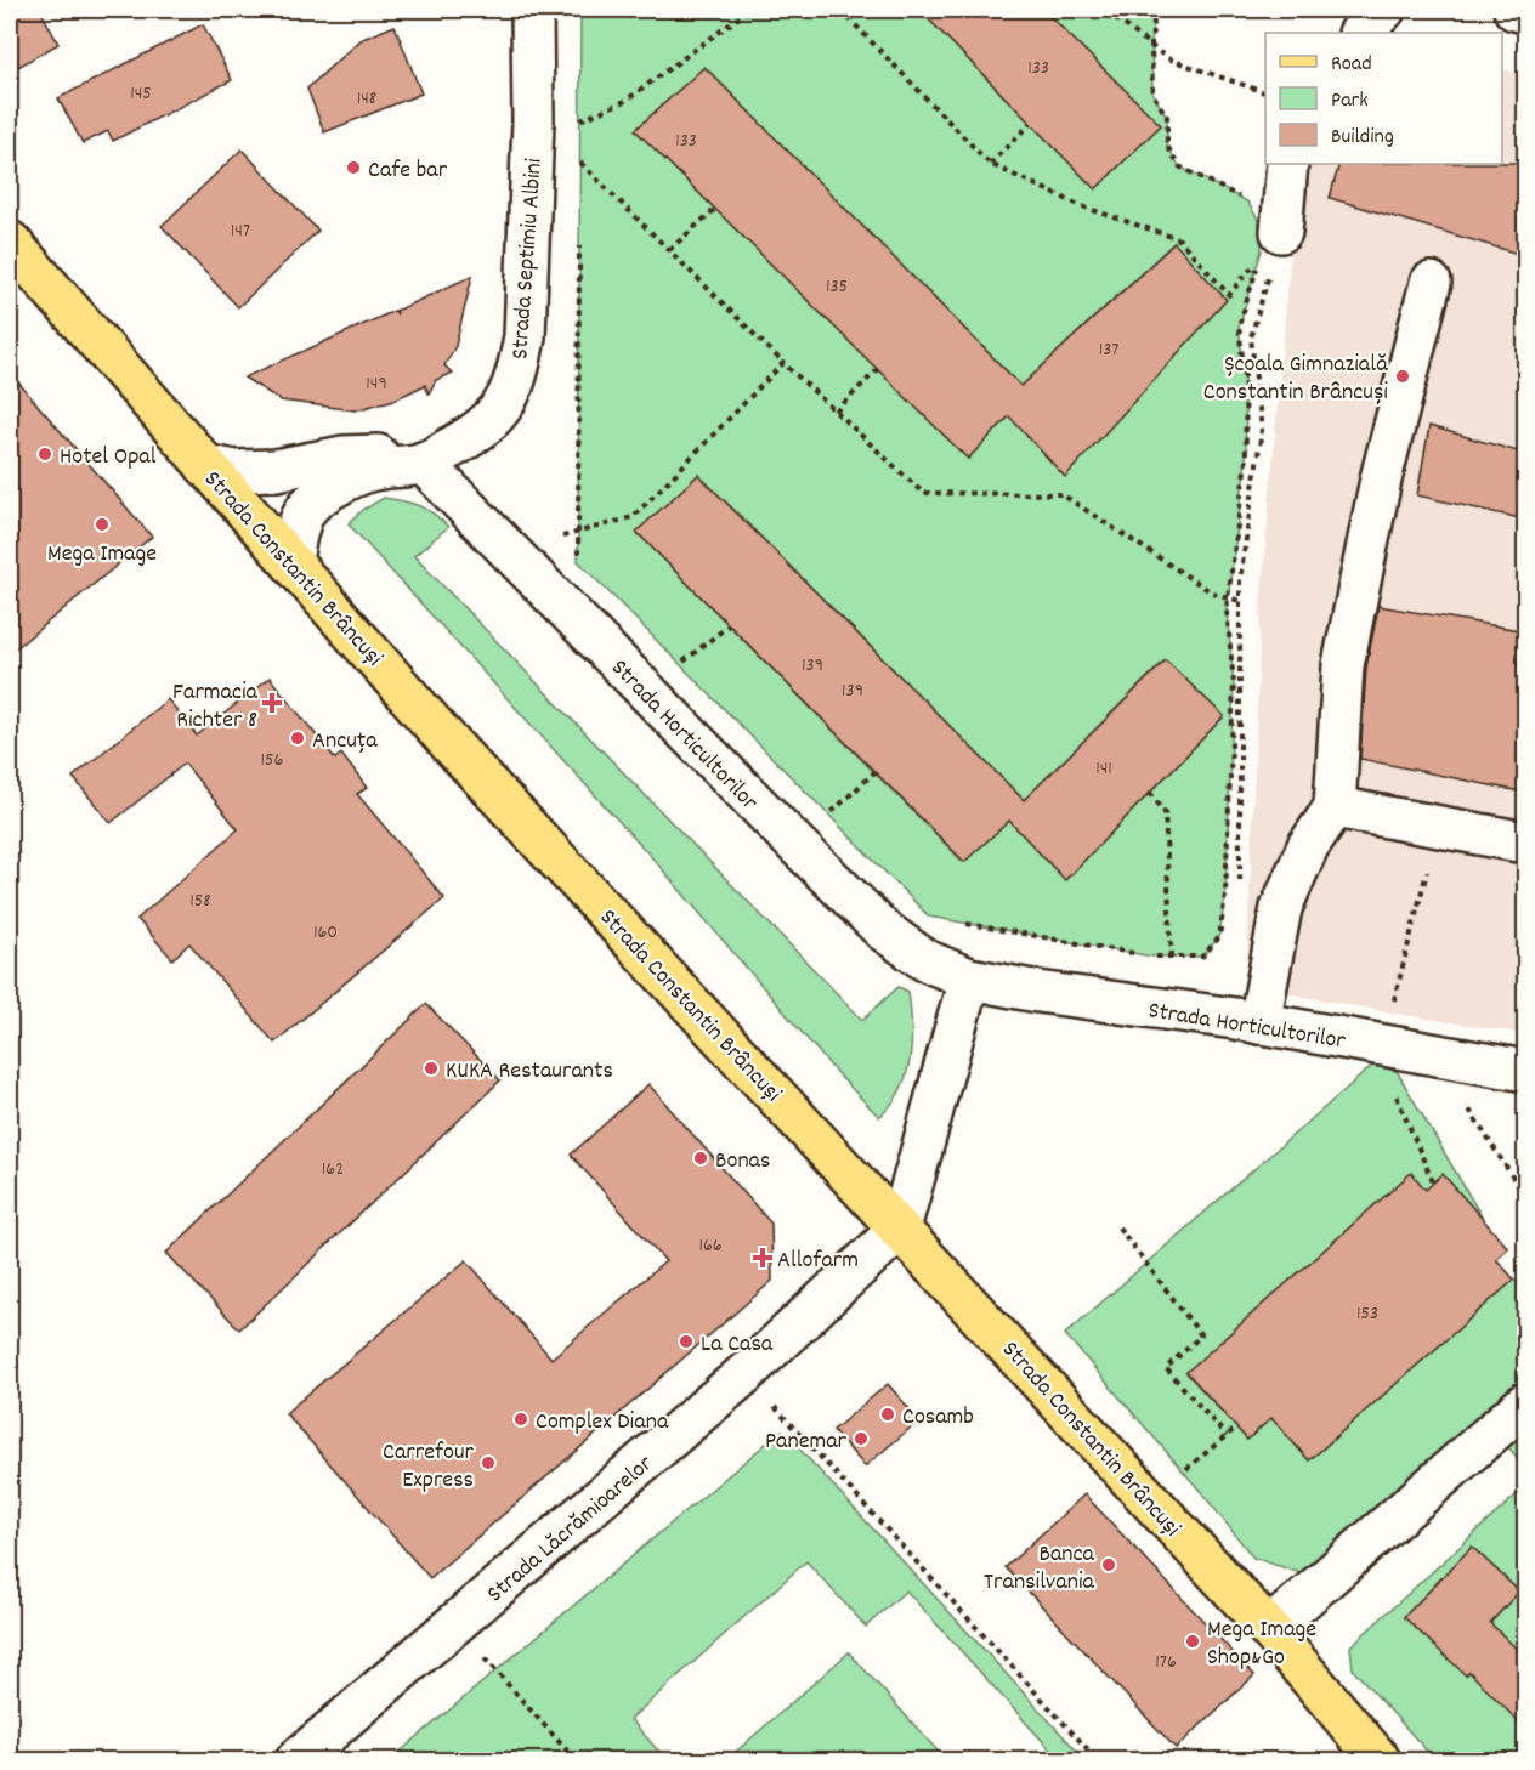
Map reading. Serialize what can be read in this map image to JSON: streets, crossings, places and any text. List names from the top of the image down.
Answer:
{
  "streets": {
    "main road": ["Strada Constantin Brâncuși"],
    "street": ["Strada Septimiu Albini", "Strada Horticultorilor", "Strada Lăcrămioarelor"]
  },
  "crossings": [
    ["Strada Septimiu Albini", "Strada Constantin Brâncuși"],
    ["Strada Septimiu Albini", "Strada Horticultorilor"],
    ["Strada Constantin Brâncuși", "Strada Lăcrămioarelor"]
  ],
  "places": {
    "other": [
      "Cafe bar",
      "Școala Gimnazială Constantin Brâncuși",
      "Hotel Opal",
      "Mega Image",
      "Ancuța",
      "KUKA Restaurants",
      "Bonas",
      "La Casa",
      "Cosamb",
      "Complex Diana",
      "Panemar",
      "Carrefour Express",
      "Banca Transilvania",
      "Mega Image Shop&Go"
    ],
    "health": ["Farmacia Richter 8", "Allofarm"]
  },
  "house_numbers": [
    "133",
    "145",
    "148",
    "133",
    "147",
    "135",
    "137",
    "149",
    "139",
    "139",
    "156",
    "141",
    "158",
    "160",
    "162",
    "166",
    "153",
    "176"
  ],
  "legend": ["Road", "Park", "Building"]
}
